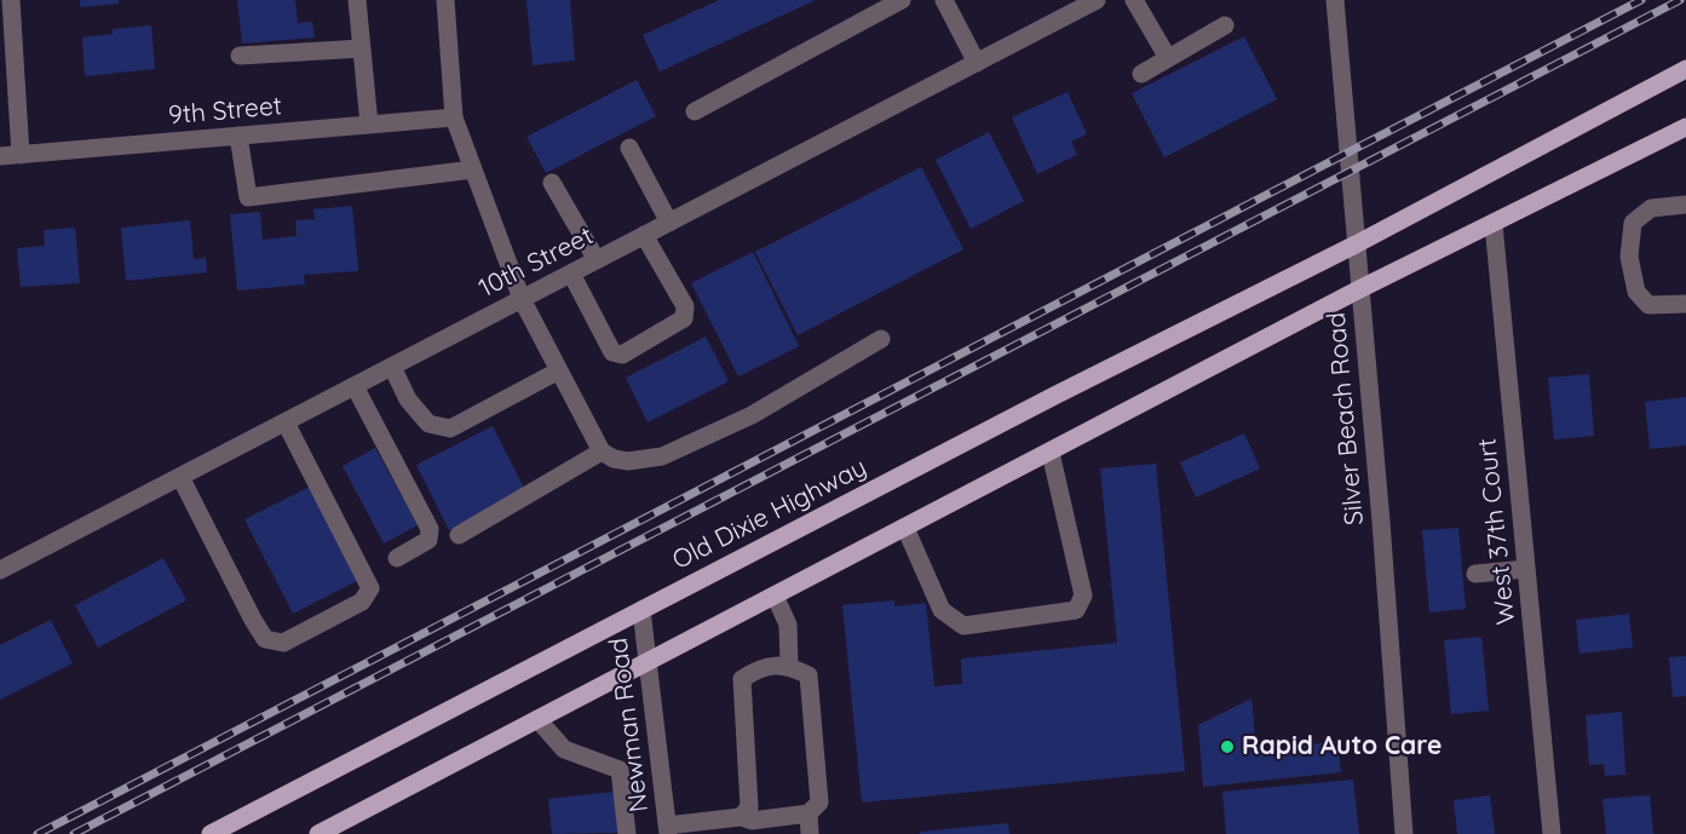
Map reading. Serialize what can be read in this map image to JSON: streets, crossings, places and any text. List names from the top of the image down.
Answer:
{
  "streets": {
    "main road": ["Old Dixie Highway"],
    "street": [
      "9th Street",
      "10th Street",
      "Silver Beach Road",
      "West 37th Court",
      "Newman Road"
    ]
  },
  "crossings": [
    ["Silver Beach Road", "Old Dixie Highway"],
    ["Old Dixie Highway", "Newman Road"]
  ],
  "places": ["Rapid Auto Care"]
}
